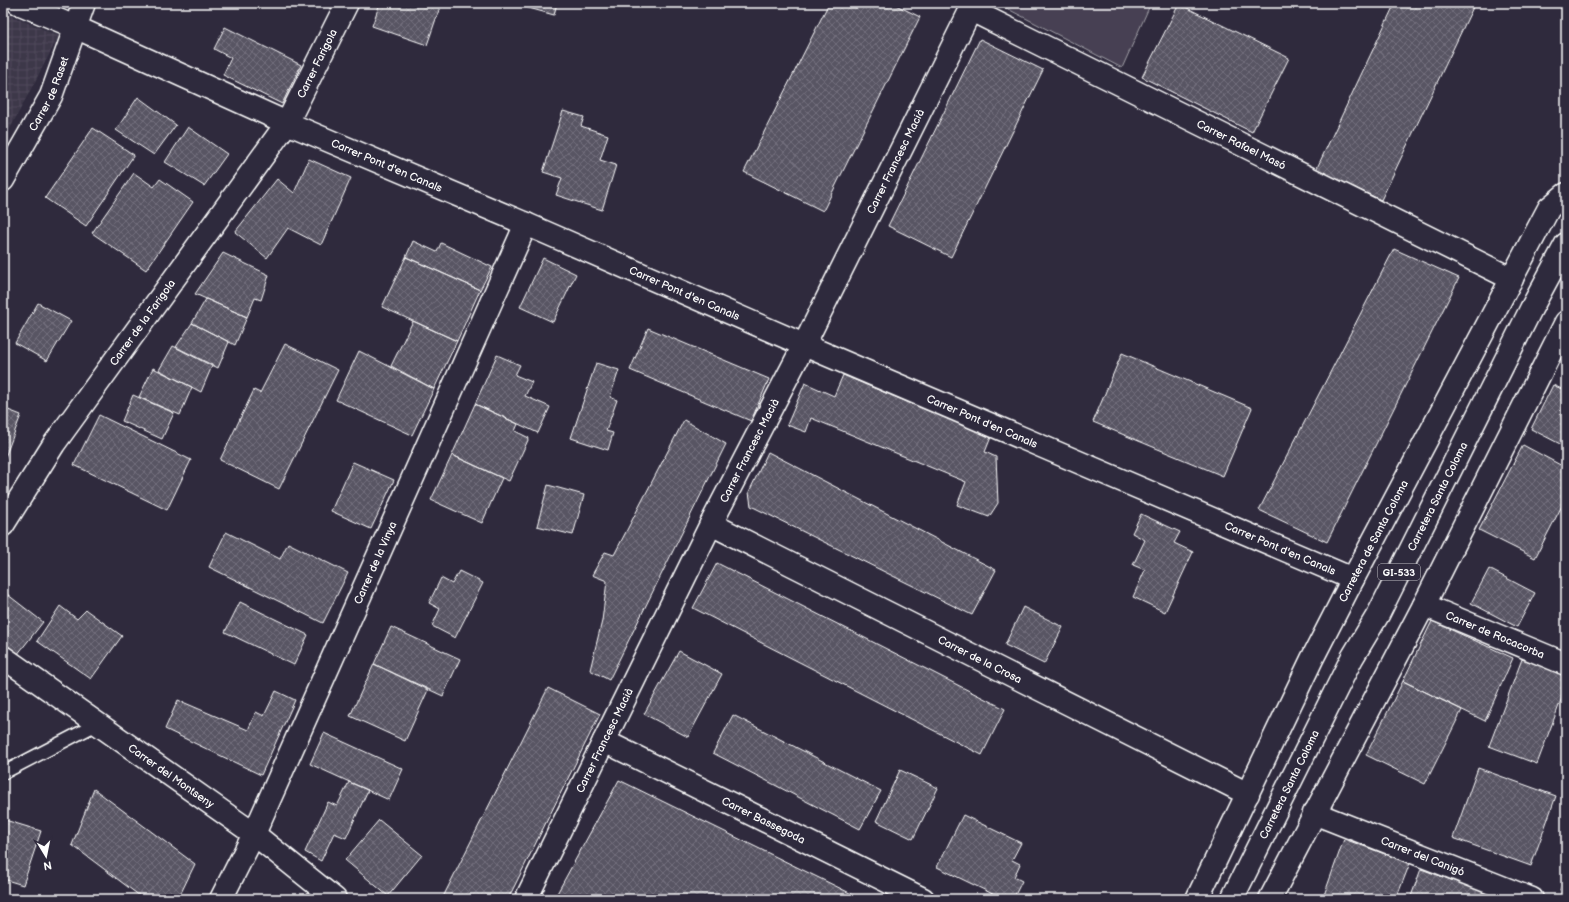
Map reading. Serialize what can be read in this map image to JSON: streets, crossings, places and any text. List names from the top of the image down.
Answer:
{
  "streets": {
    "street": [
      "Carrer Farigola",
      "Carrer de Raset",
      "Carrer Rafael Masó",
      "Carrer Francesc Macià",
      "Carrer Pont d'en Canals",
      "Carrer de la Farigola",
      "Carretera Santa Coloma",
      "Carretera de Santa Coloma",
      "Carrer de la Vinya",
      "GI-533",
      "Carrer de Rocacorba",
      "Carrer de la Crosa",
      "Carrer del Montseny",
      "Carrer Bassegoda",
      "Carrer del Canigó"
    ]
  },
  "crossings": [
    ["Carrer Farigola", "Carrer Pont d'en Canals"],
    ["Carrer Farigola", "Carrer de la Farigola"],
    ["Carrer de Raset", "Carrer Pont d'en Canals"],
    ["Carrer Rafael Masó", "Carrer Francesc Macià"],
    ["Carrer Rafael Masó", "Carretera de Santa Coloma"],
    ["Carrer Francesc Macià", "Carrer Pont d'en Canals"],
    ["Carrer Francesc Macià", "Carrer de la Crosa"],
    ["Carrer Francesc Macià", "Carrer Bassegoda"],
    ["Carrer Pont d'en Canals", "Carrer de la Farigola"],
    ["Carrer Pont d'en Canals", "Carretera de Santa Coloma"],
    ["Carrer Pont d'en Canals", "Carrer de la Vinya"],
    ["Carretera de Santa Coloma", "Carrer de la Crosa"],
    ["Carrer de la Vinya", "Carrer del Montseny"]
  ],
  "north": "bottom"
}
